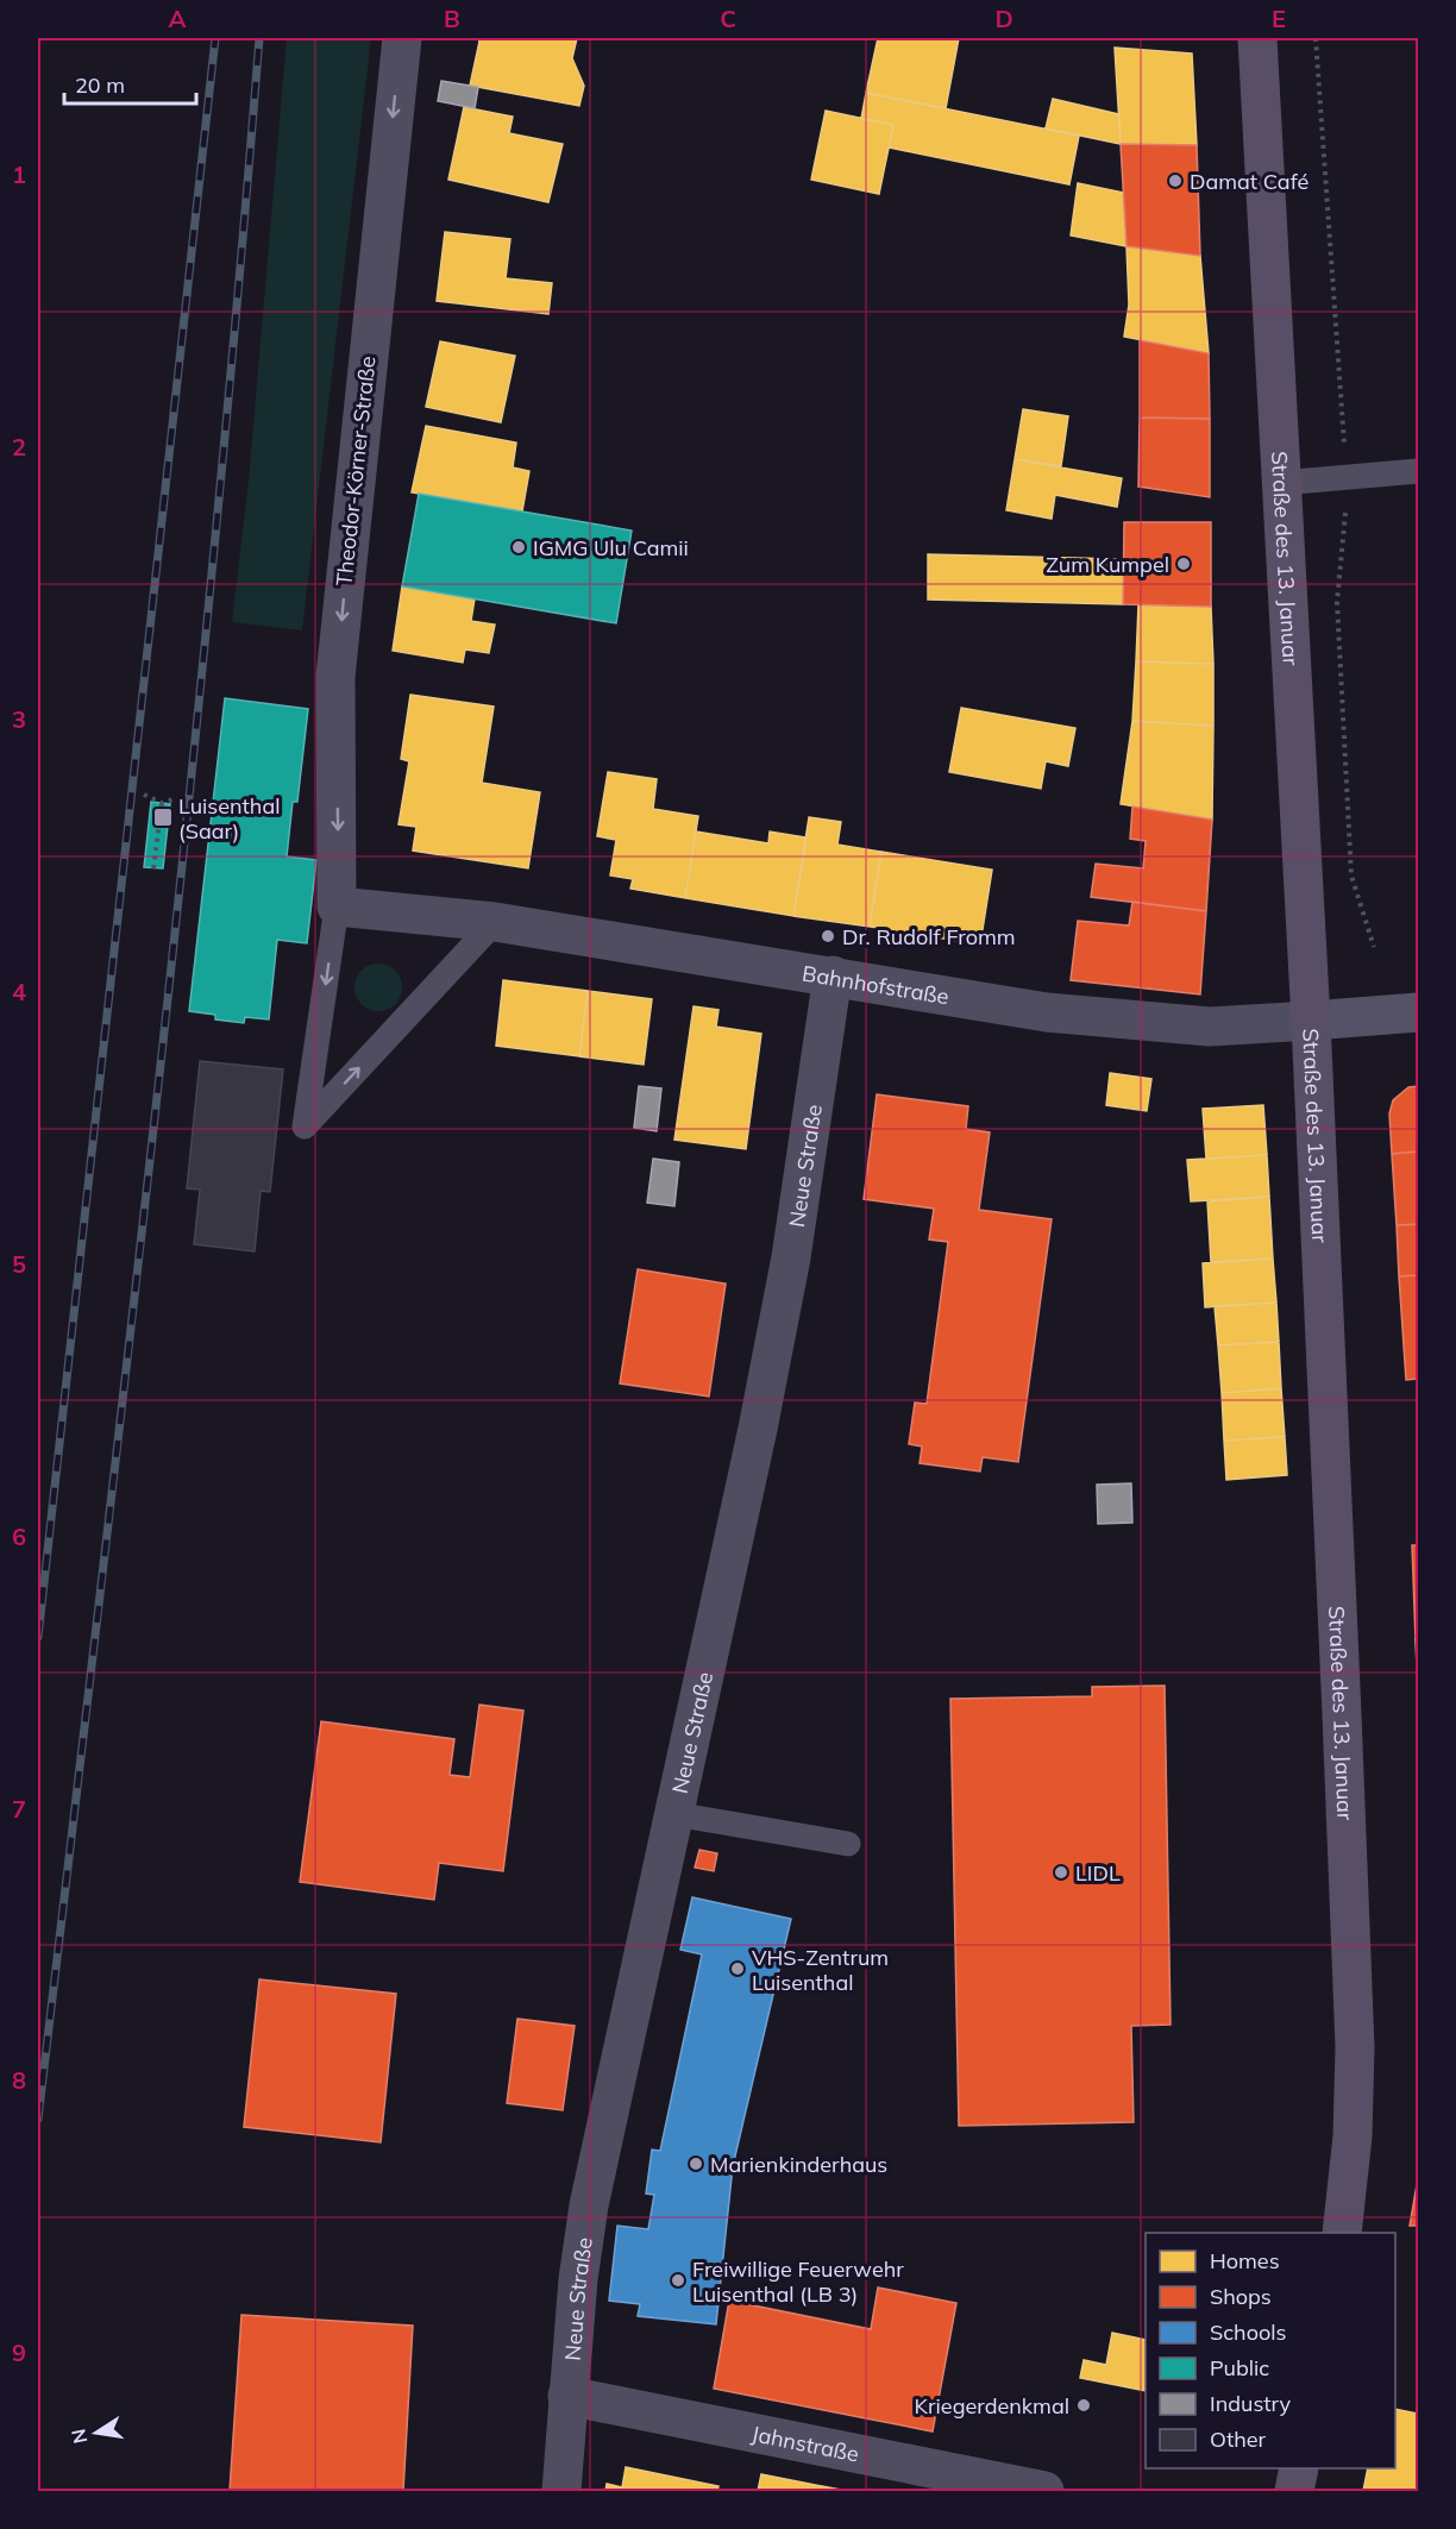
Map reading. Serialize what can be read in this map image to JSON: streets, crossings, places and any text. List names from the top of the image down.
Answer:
{
  "streets": {
    "main road": ["Straße des 13. Januar", "Bahnhofstraße"],
    "street": ["Theodor-Körner-Straße", "Neue Straße", "Jahnstraße"]
  },
  "crossings": [
    ["Theodor-Körner-Straße", "Bahnhofstraße"],
    ["Straße des 13. Januar", "Bahnhofstraße"],
    ["Bahnhofstraße", "Neue Straße"],
    ["Neue Straße", "Jahnstraße"]
  ],
  "one_way": ["Theodor-Körner-Straße"],
  "places": {
    "other": [
      "Damat Café",
      "IGMG Ulu Camii",
      "Zum Kumpel",
      "Dr. Rudolf Fromm",
      "LIDL",
      "VHS-Zentrum Luisenthal",
      "Marienkinderhaus",
      "Freiwillige Feuerwehr Luisenthal (LB 3)",
      "Kriegerdenkmal"
    ],
    "transit": ["Luisenthal (Saar)"]
  },
  "legend": [
    "Homes",
    "Shops",
    "Schools",
    "Public",
    "Industry",
    "Other"
  ],
  "scale_bar": "20 m",
  "north": "left",
  "grid": {
    "columns": [
      "A",
      "B",
      "C",
      "D",
      "E"
    ],
    "rows": [
      "1",
      "2",
      "3",
      "4",
      "5",
      "6",
      "7",
      "8",
      "9"
    ]
  }
}
